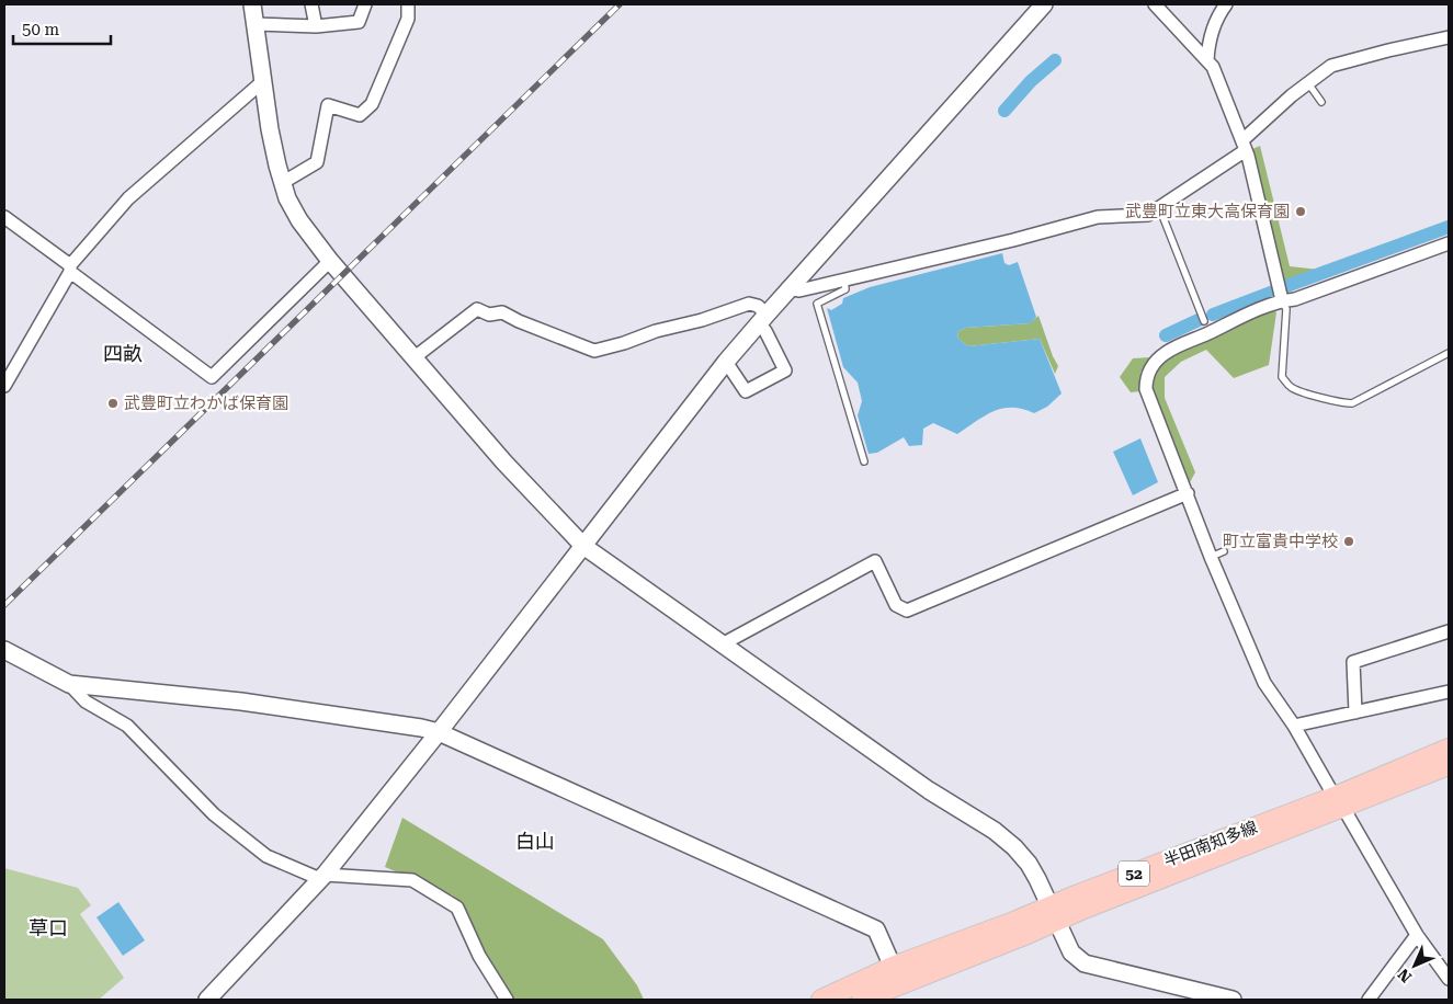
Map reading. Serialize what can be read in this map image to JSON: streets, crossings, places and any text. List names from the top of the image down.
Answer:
{
  "streets": {
    "main road": ["半田南知多線", "52"]
  },
  "districts": ["四畝", "白山", "草口"],
  "places": ["武豊町立東大高保育園", "武豊町立わかば保育園", "町立富貴中学校"],
  "scale_bar": "50 m",
  "north": "bottom left"
}
